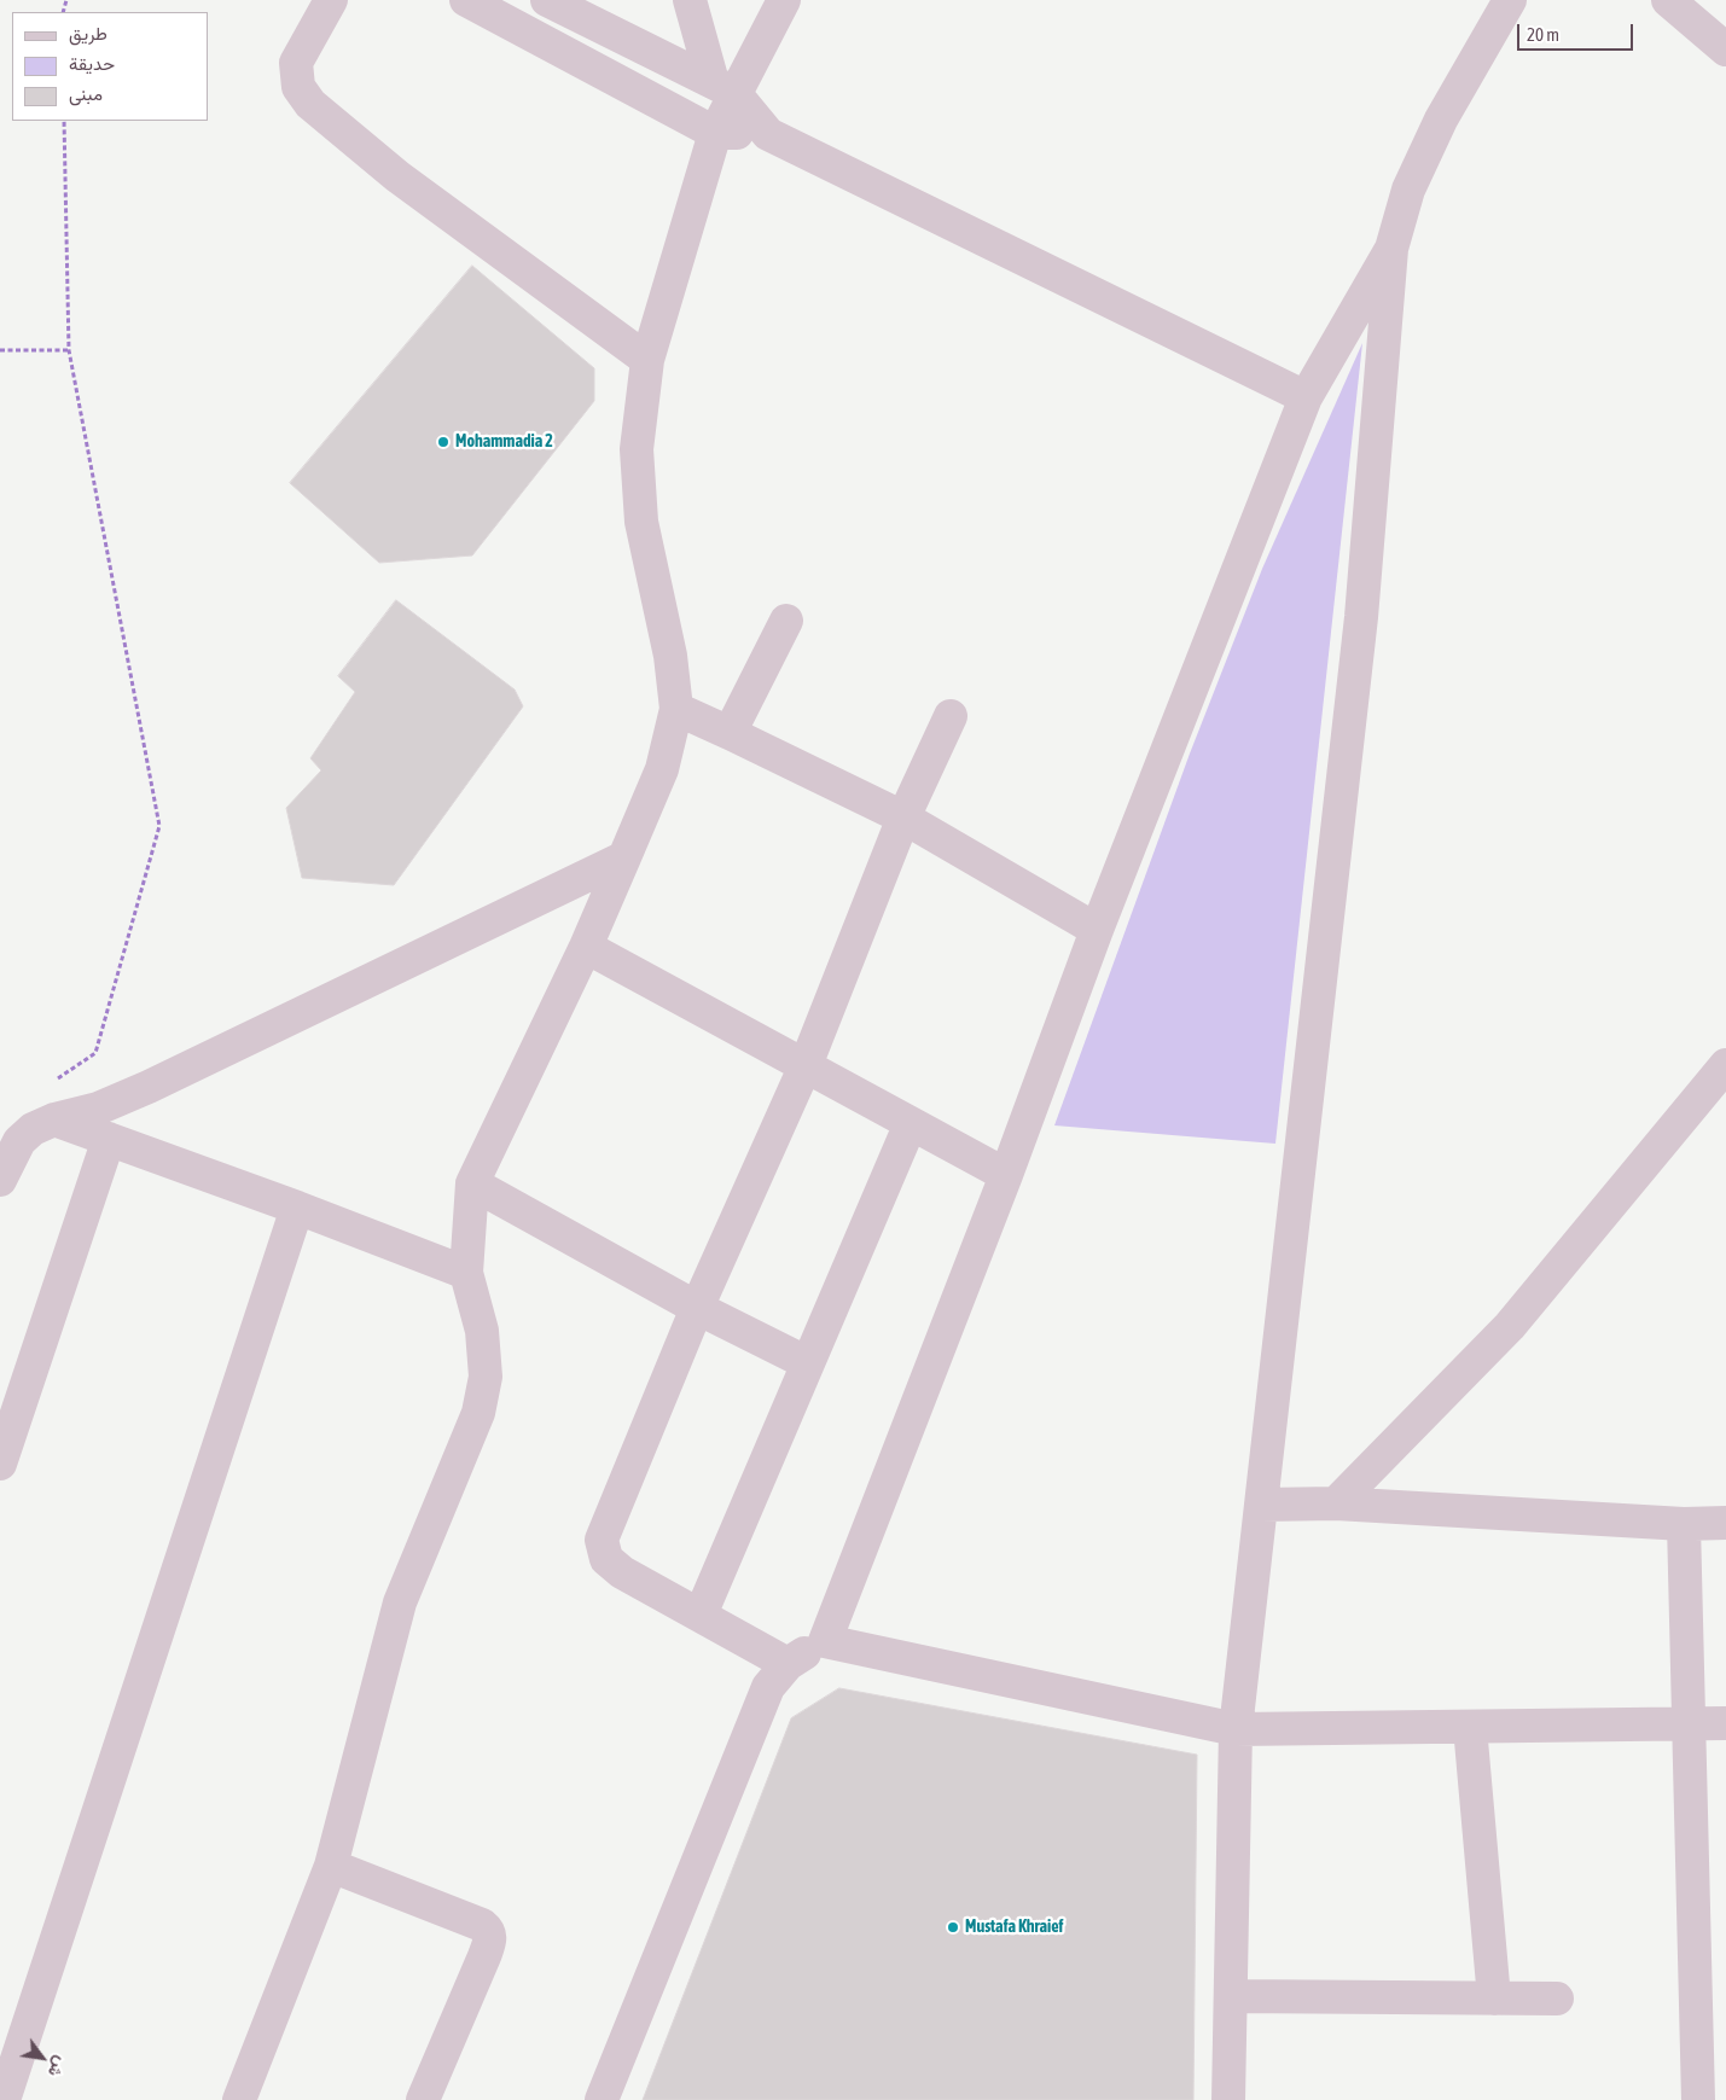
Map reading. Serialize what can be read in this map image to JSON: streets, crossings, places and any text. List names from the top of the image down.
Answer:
{
  "places": ["Mohammadia 2", "Mustafa Khraief"],
  "legend": ["طريق", "حديقة", "مبنى"],
  "scale_bar": "20 m",
  "north": "bottom right"
}
